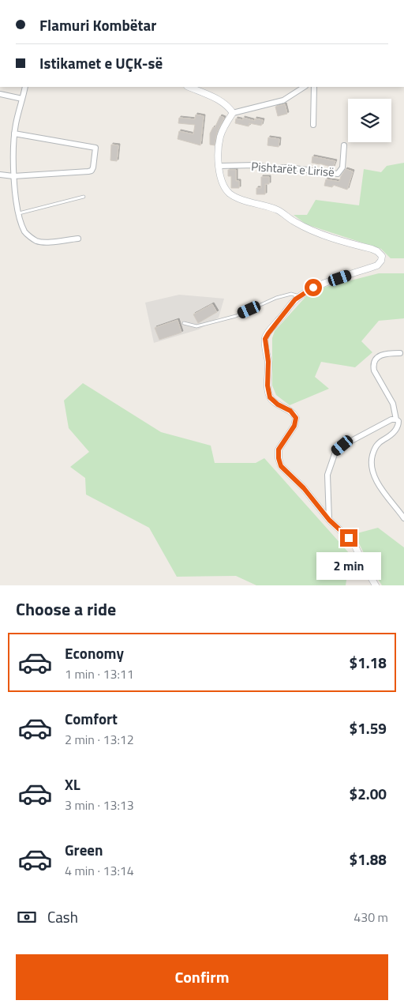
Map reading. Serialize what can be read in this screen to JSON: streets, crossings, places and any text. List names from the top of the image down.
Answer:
{
  "streets": {
    "street": ["Pishtarët e Lirisë"]
  },
  "page": {
    "banner": ["Flamuri Kombëtar", "Istikamet e UÇK-së"],
    "bubble": "2 min",
    "heading": "Choose a ride",
    "list": [
      {
        "name": "Economy",
        "note": "1 min · 13:11",
        "value": "$1.18"
      },
      {
        "name": "Comfort",
        "note": "2 min · 13:12",
        "value": "$1.59"
      },
      {
        "name": "XL",
        "note": "3 min · 13:13",
        "value": "$2.00"
      },
      {
        "name": "Green",
        "note": "4 min · 13:14",
        "value": "$1.88"
      }
    ],
    "pay": ["Cash", "430 m"],
    "buttons": "Confirm"
  }
}
